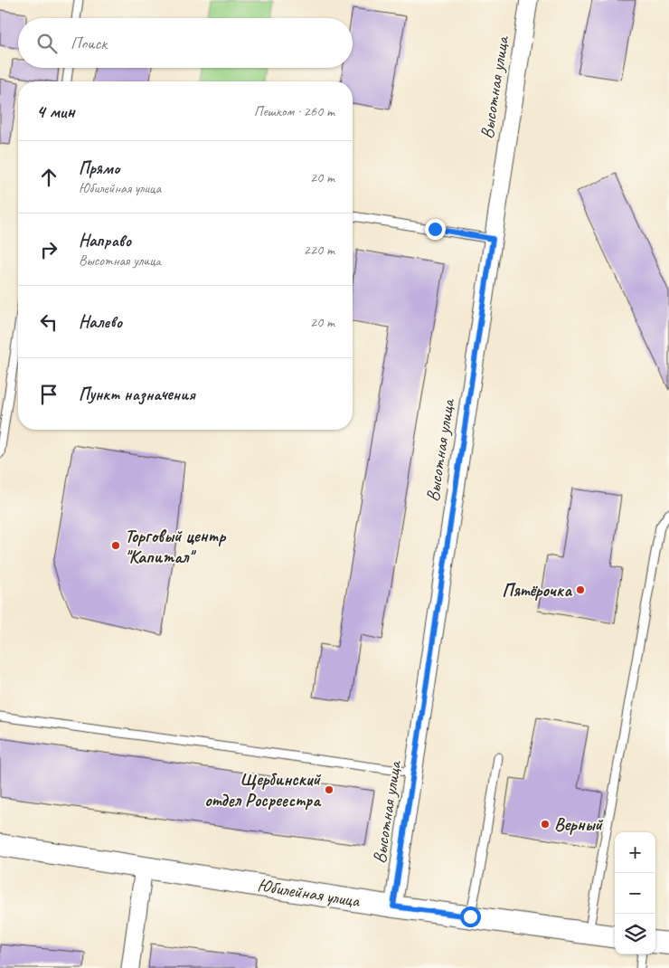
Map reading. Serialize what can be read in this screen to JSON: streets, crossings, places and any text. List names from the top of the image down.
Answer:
{
  "streets": {
    "street": ["Высотная улица", "Юбилейная улица"]
  },
  "crossings": [
    ["Высотная улица", "Юбилейная улица"]
  ],
  "places": [
    "Торговый центр \"Капитал\"",
    "Пятёрочка",
    "Щербинский отдел Росреестра",
    "Верный"
  ],
  "page": {
    "search": "Поиск",
    "heading": ["4 мин", "Пешком · 260 m"],
    "list": [
      ["Прямо", "Юбилейная улица", "20 m"],
      ["Направо", "Высотная улица", "220 m"],
      ["Налево", "20 m"],
      "Пункт назначения"
    ],
    "map_buttons": ["+", "−"]
  }
}
